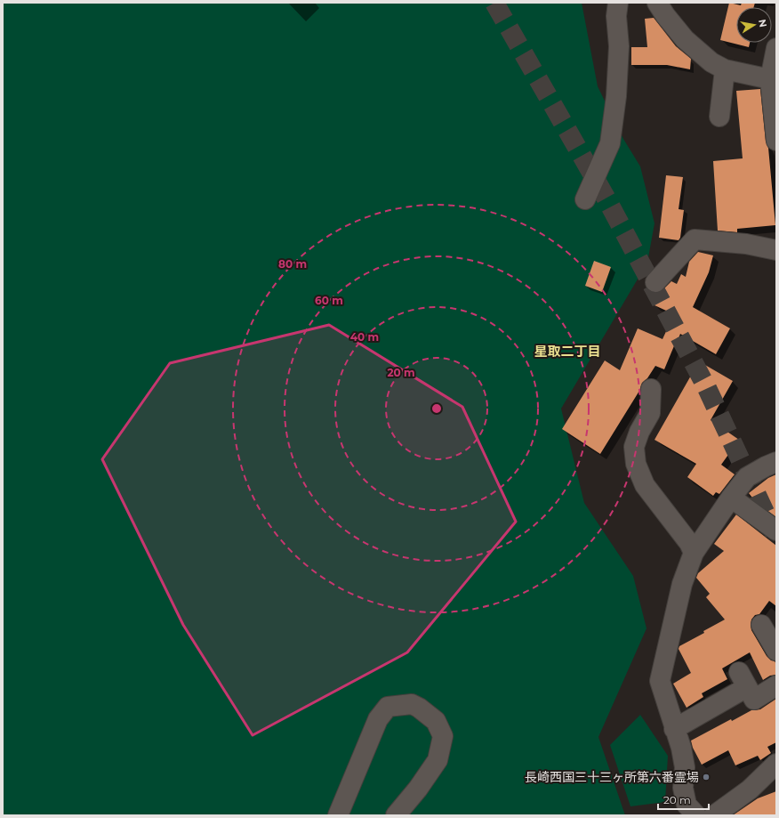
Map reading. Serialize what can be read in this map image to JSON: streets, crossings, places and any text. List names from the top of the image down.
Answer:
{
  "districts": ["星取二丁目"],
  "places": ["長崎西国三十三ヶ所第六番霊場"],
  "scale_bar": "20 m",
  "north": "right",
  "rings": [
    "80 m",
    "60 m",
    "40 m",
    "20 m"
  ]
}
